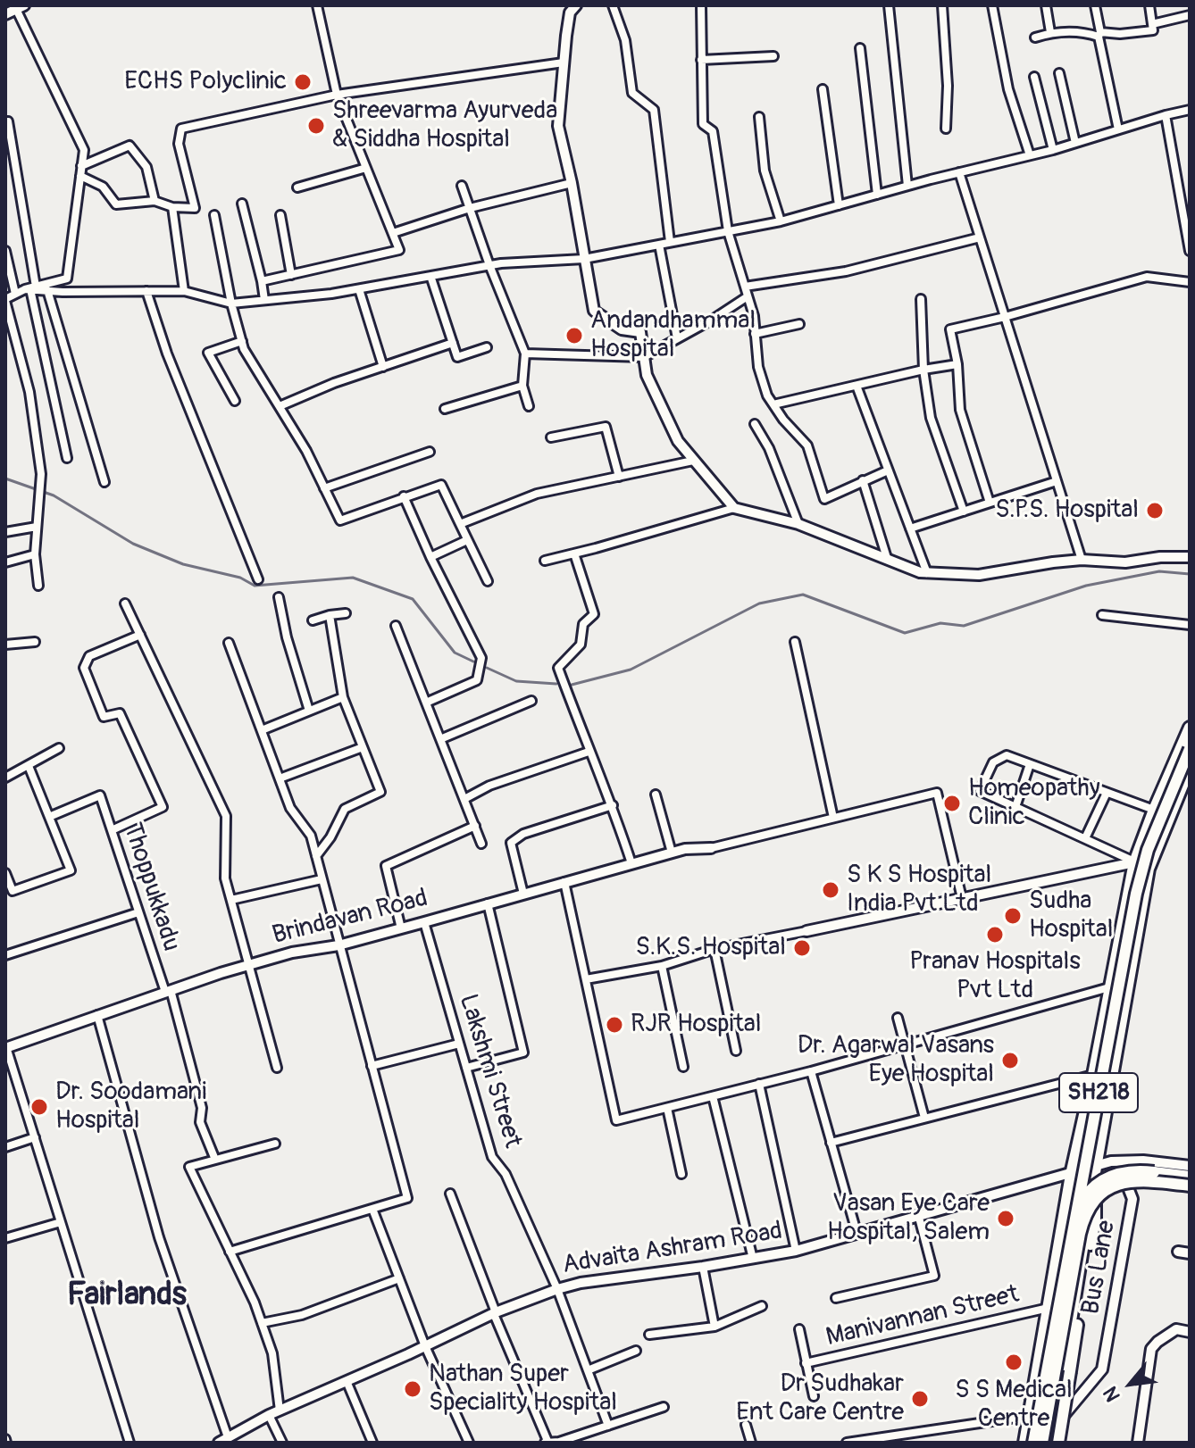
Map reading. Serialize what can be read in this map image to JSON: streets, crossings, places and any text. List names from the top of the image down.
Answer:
{
  "streets": {
    "main road": ["SH218"],
    "street": [
      "Thoppukkadu",
      "Brindavan Road",
      "Lakshmi Street",
      "Advaita Ashram Road",
      "Bus Lane",
      "Manivannan Street"
    ]
  },
  "crossings": [
    ["Thoppukkadu", "Brindavan Road"],
    ["Brindavan Road", "Lakshmi Street"],
    ["Lakshmi Street", "Advaita Ashram Road"],
    ["SH218", "Advaita Ashram Road"]
  ],
  "districts": ["Fairlands"],
  "places": [
    "ECHS Polyclinic",
    "Shreevarma Ayurveda & Siddha Hospital",
    "Andandhammal Hospital",
    "S.P.S. Hospital",
    "Homeopathy Clinic",
    "S K S Hospital India Pvt Ltd",
    "Sudha Hospital",
    "Pranav Hospitals Pvt Ltd",
    "S.K.S. Hospital",
    "RJR Hospital",
    "Dr. Agarwal Vasans Eye Hospital",
    "Dr. Soodamani Hospital",
    "Vasan Eye Care Hospital, Salem",
    "S S Medical Centre",
    "Nathan Super Speciality Hospital",
    "Dr Sudhakar Ent Care Centre"
  ],
  "north": "bottom left"
}
